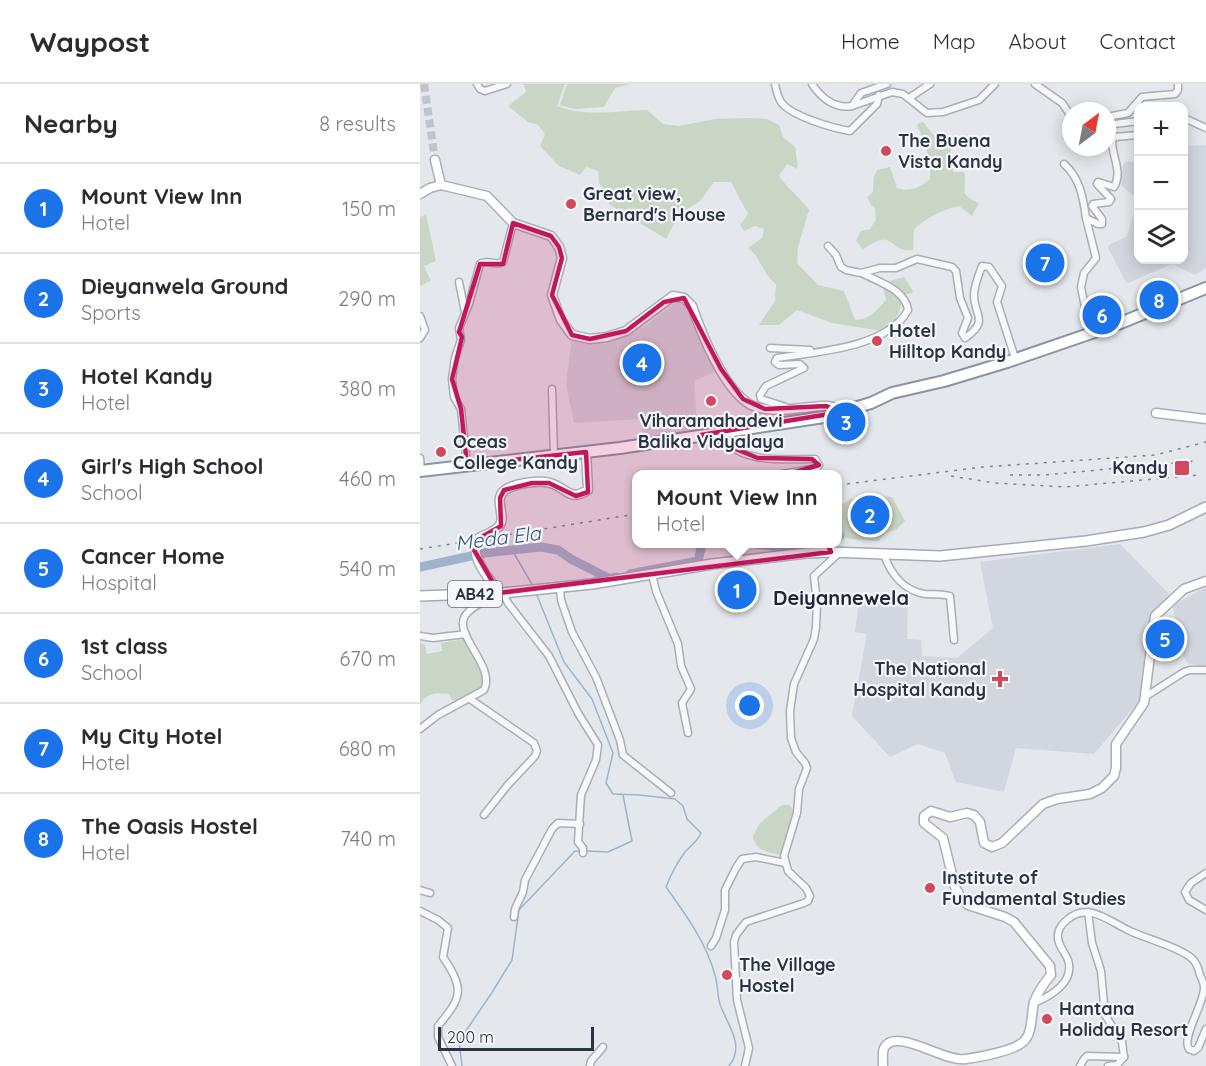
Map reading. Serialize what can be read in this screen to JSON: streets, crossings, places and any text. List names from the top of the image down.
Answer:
{
  "streets": {
    "main road": ["AB42"]
  },
  "districts": ["Deiyannewela"],
  "water": ["Meda Ela"],
  "places": {
    "other": [
      "The Buena Vista Kandy",
      "Great view, Bernard's House",
      "Hotel Hilltop Kandy",
      "Viharamahadevi Balika Vidyalaya",
      "Oceas College Kandy",
      "Institute of Fundamental Studies",
      "The Village Hostel",
      "Hantana Holiday Resort"
    ],
    "transit": ["Kandy"],
    "health": ["The National Hospital Kandy"]
  },
  "scale_bar": "200 m",
  "north": "top right",
  "page": {
    "header": "Waypost",
    "nav": [
      "Home",
      "Map",
      "About",
      "Contact"
    ],
    "heading": ["Nearby", "8 results"],
    "map_buttons": ["+", "−"],
    "list": [
      {
        "mark": "1",
        "name": "Mount View Inn",
        "note": "Hotel",
        "value": "150 m"
      },
      {
        "mark": "2",
        "name": "Dieyanwela Ground",
        "note": "Sports",
        "value": "290 m"
      },
      {
        "mark": "3",
        "name": "Hotel Kandy",
        "note": "Hotel",
        "value": "380 m"
      },
      {
        "mark": "4",
        "name": "Girl's High School",
        "note": "School",
        "value": "460 m"
      },
      {
        "mark": "5",
        "name": "Cancer Home",
        "note": "Hospital",
        "value": "540 m"
      },
      {
        "mark": "6",
        "name": "1st class",
        "note": "School",
        "value": "670 m"
      },
      {
        "mark": "7",
        "name": "My City Hotel",
        "note": "Hotel",
        "value": "680 m"
      },
      {
        "mark": "8",
        "name": "The Oasis Hostel",
        "note": "Hotel",
        "value": "740 m"
      }
    ],
    "pins": [
      "7",
      "8",
      "6",
      "4",
      "3",
      "2",
      "1",
      "5"
    ],
    "popup": ["Mount View Inn", "Hotel"],
    "scale": "200 m"
  }
}
